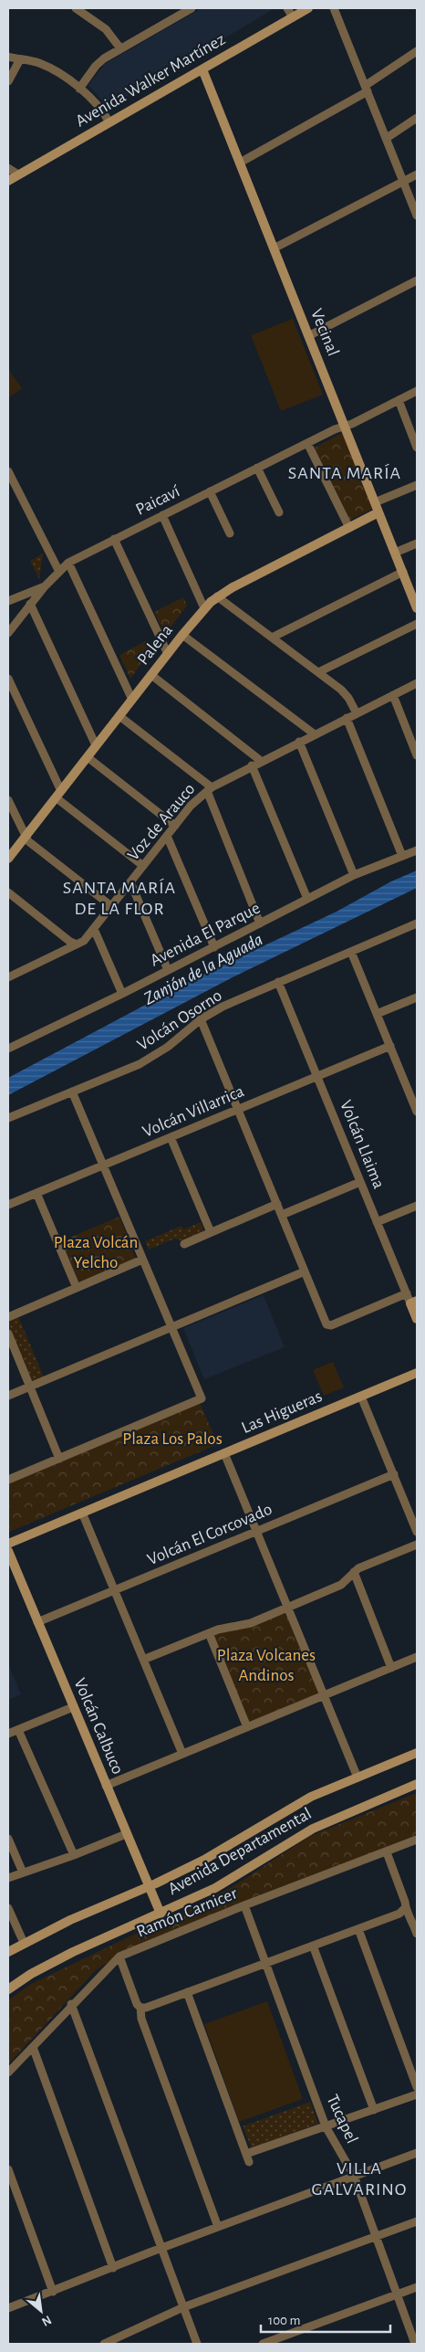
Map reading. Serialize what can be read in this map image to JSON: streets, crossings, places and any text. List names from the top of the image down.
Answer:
{
  "streets": {
    "street": [
      "Avenida Walker Martínez",
      "Vecinal",
      "Paicaví",
      "Palena",
      "Voz de Arauco",
      "Avenida El Parque",
      "Volcán Osorno",
      "Volcán Villarrica",
      "Volcán Llaima",
      "Las Higueras",
      "Volcán El Corcovado",
      "Volcán Calbuco",
      "Avenida Departamental",
      "Ramón Carnicer",
      "Tucapel"
    ]
  },
  "crossings": [
    ["Avenida Walker Martínez", "Vecinal"],
    ["Vecinal", "Paicaví"],
    ["Vecinal", "Palena"],
    ["Volcán Osorno", "Volcán Llaima"],
    ["Volcán Villarrica", "Volcán Llaima"],
    ["Volcán El Corcovado", "Volcán Calbuco"],
    ["Volcán Calbuco", "Avenida Departamental"],
    ["Ramón Carnicer", "Tucapel"]
  ],
  "districts": ["SANTA MARÍA", "SANTA MARÍA DE LA FLOR", "VILLA GALVARINO"],
  "water": ["Zanjón de la Aguada"],
  "parks": ["Plaza Volcán Yelcho", "Plaza Los Palos", "Plaza Volcanes Andinos"],
  "scale_bar": "100 m",
  "north": "bottom right"
}
